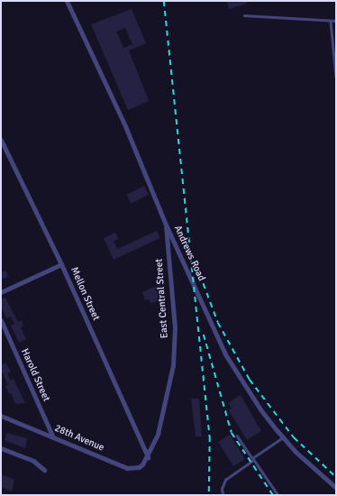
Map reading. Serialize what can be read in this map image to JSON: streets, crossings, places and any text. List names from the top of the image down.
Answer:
{
  "streets": {
    "street": [
      "Andrews Road",
      "Mellon Street",
      "East Central Street",
      "Harold Street",
      "28th Avenue"
    ]
  },
  "crossings": [
    ["Andrews Road", "East Central Street"],
    ["Mellon Street", "East Central Street"],
    ["Mellon Street", "28th Avenue"],
    ["East Central Street", "28th Avenue"],
    ["Harold Street", "28th Avenue"]
  ]
}
